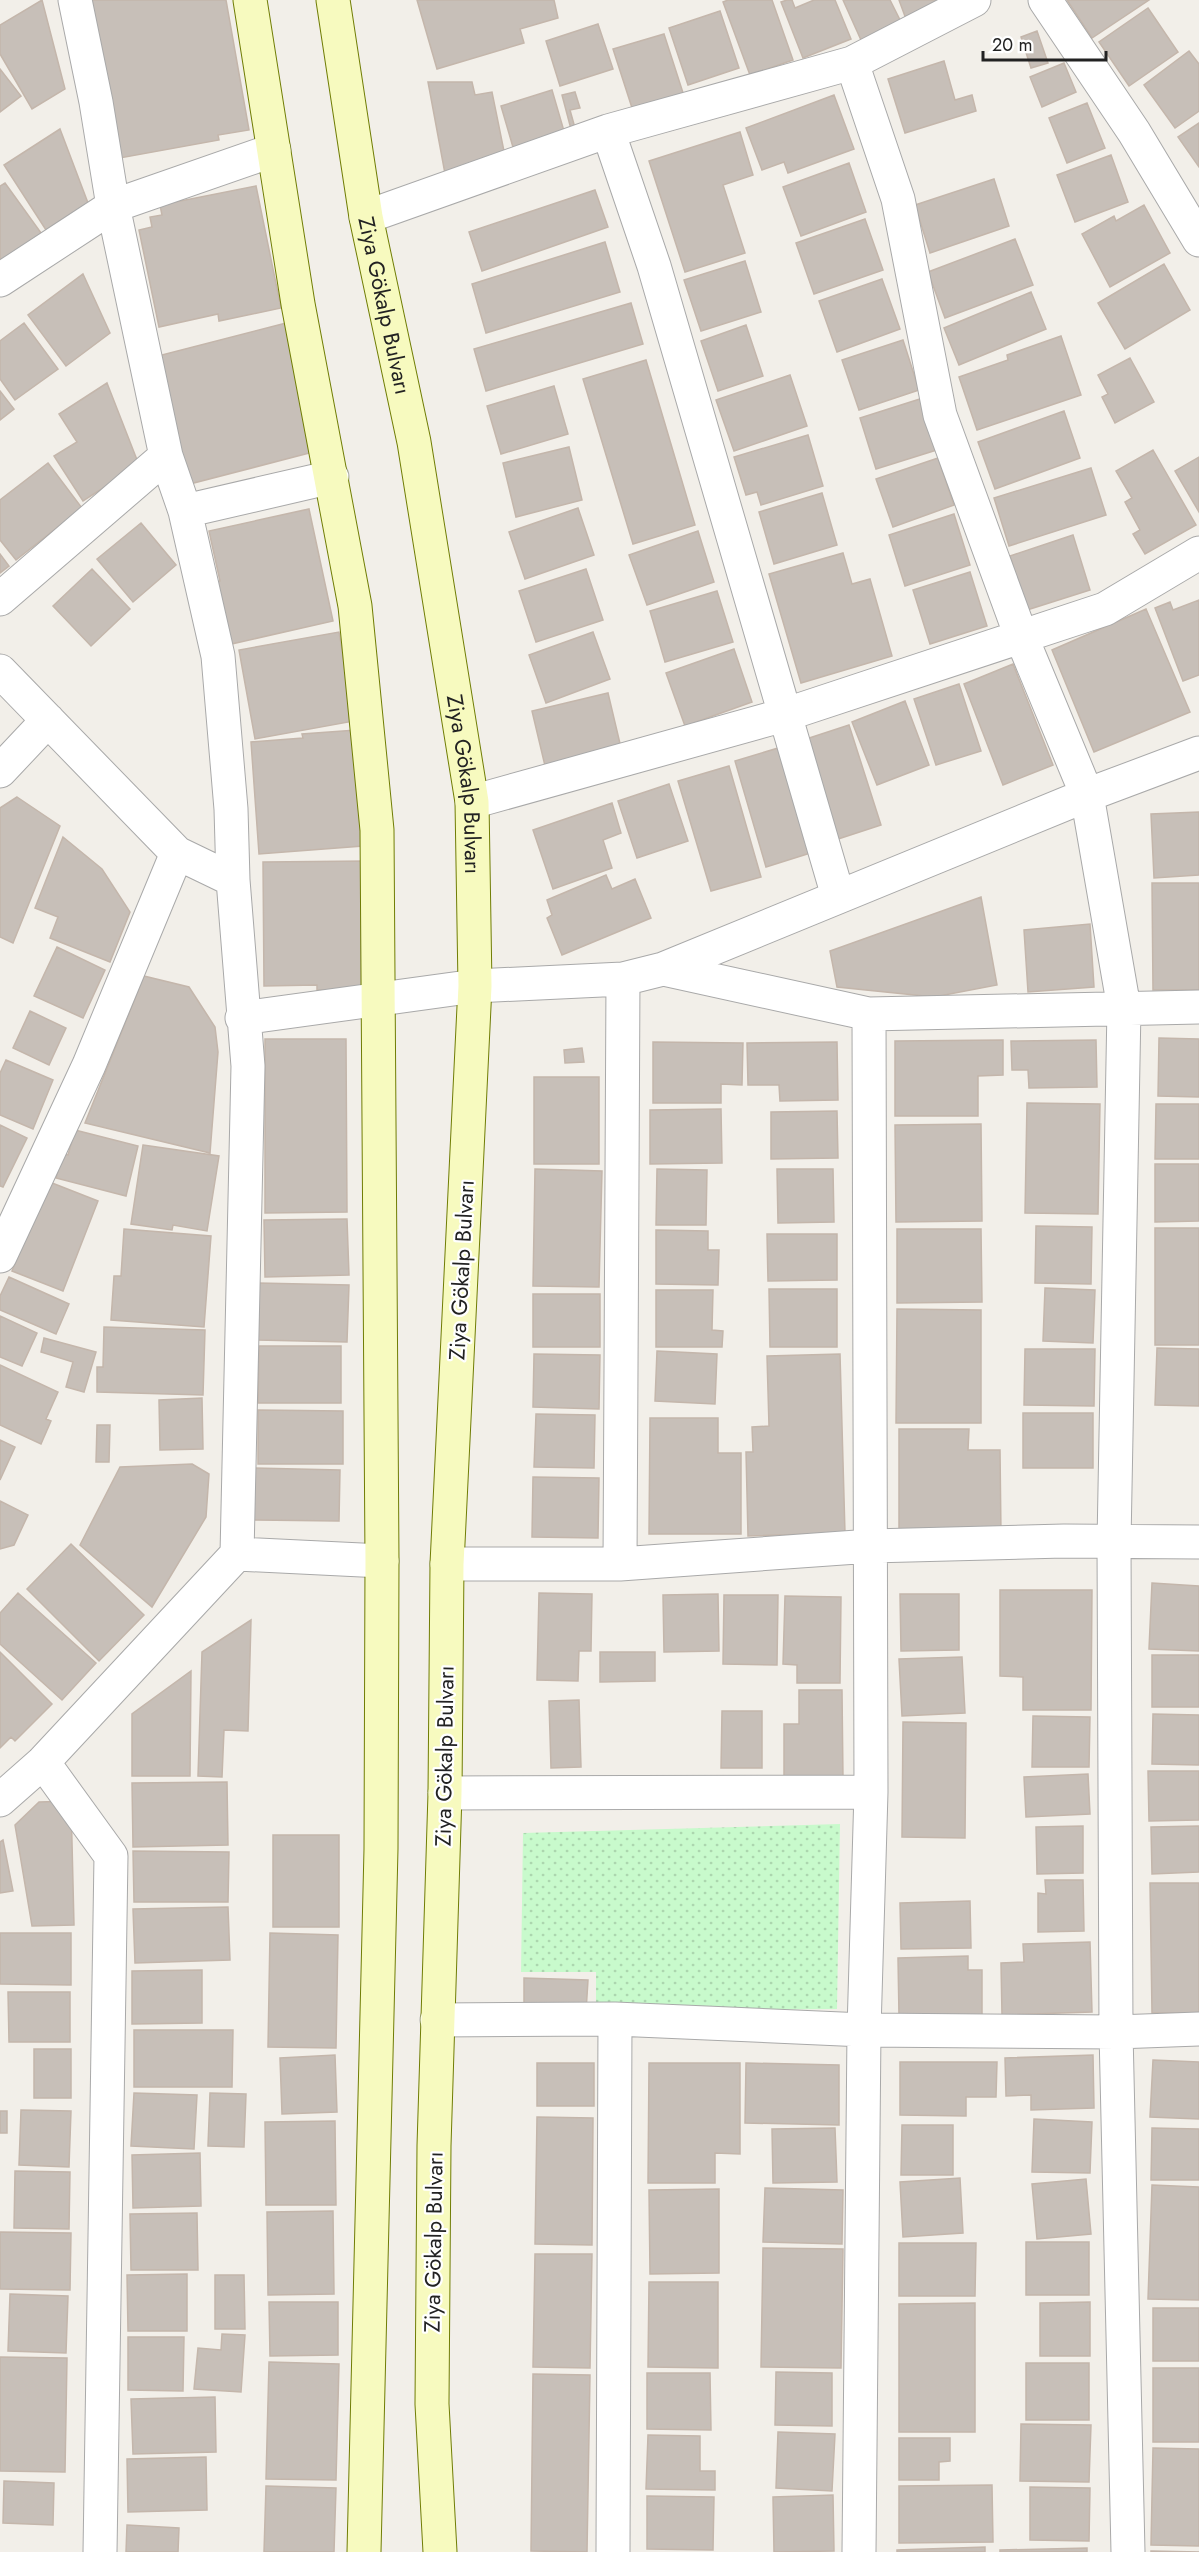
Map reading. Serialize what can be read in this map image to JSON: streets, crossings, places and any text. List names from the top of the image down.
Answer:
{
  "streets": {
    "main road": ["Ziya Gökalp Bulvarı"]
  },
  "scale_bar": "20 m"
}
